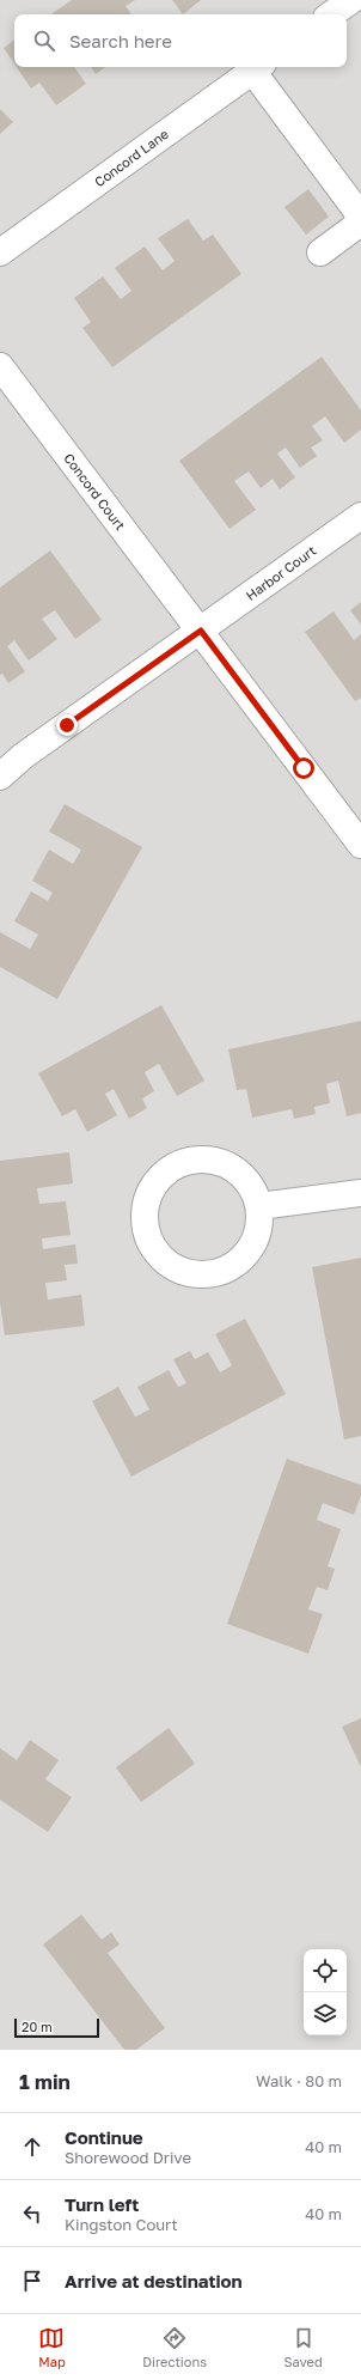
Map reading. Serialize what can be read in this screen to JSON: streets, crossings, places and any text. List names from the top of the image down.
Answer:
{
  "streets": {
    "street": ["Concord Lane", "Concord Court", "Harbor Court"]
  },
  "crossings": [
    ["Concord Court", "Harbor Court"]
  ],
  "scale_bar": "20 m",
  "page": {
    "search": "Search here",
    "scale": "20 m",
    "heading": ["1 min", "Walk · 80 m"],
    "list": [
      ["Continue", "Shorewood Drive", "40 m"],
      ["Turn left", "Kingston Court", "40 m"],
      "Arrive at destination"
    ],
    "nav": ["Map", "Directions", "Saved"]
  }
}
